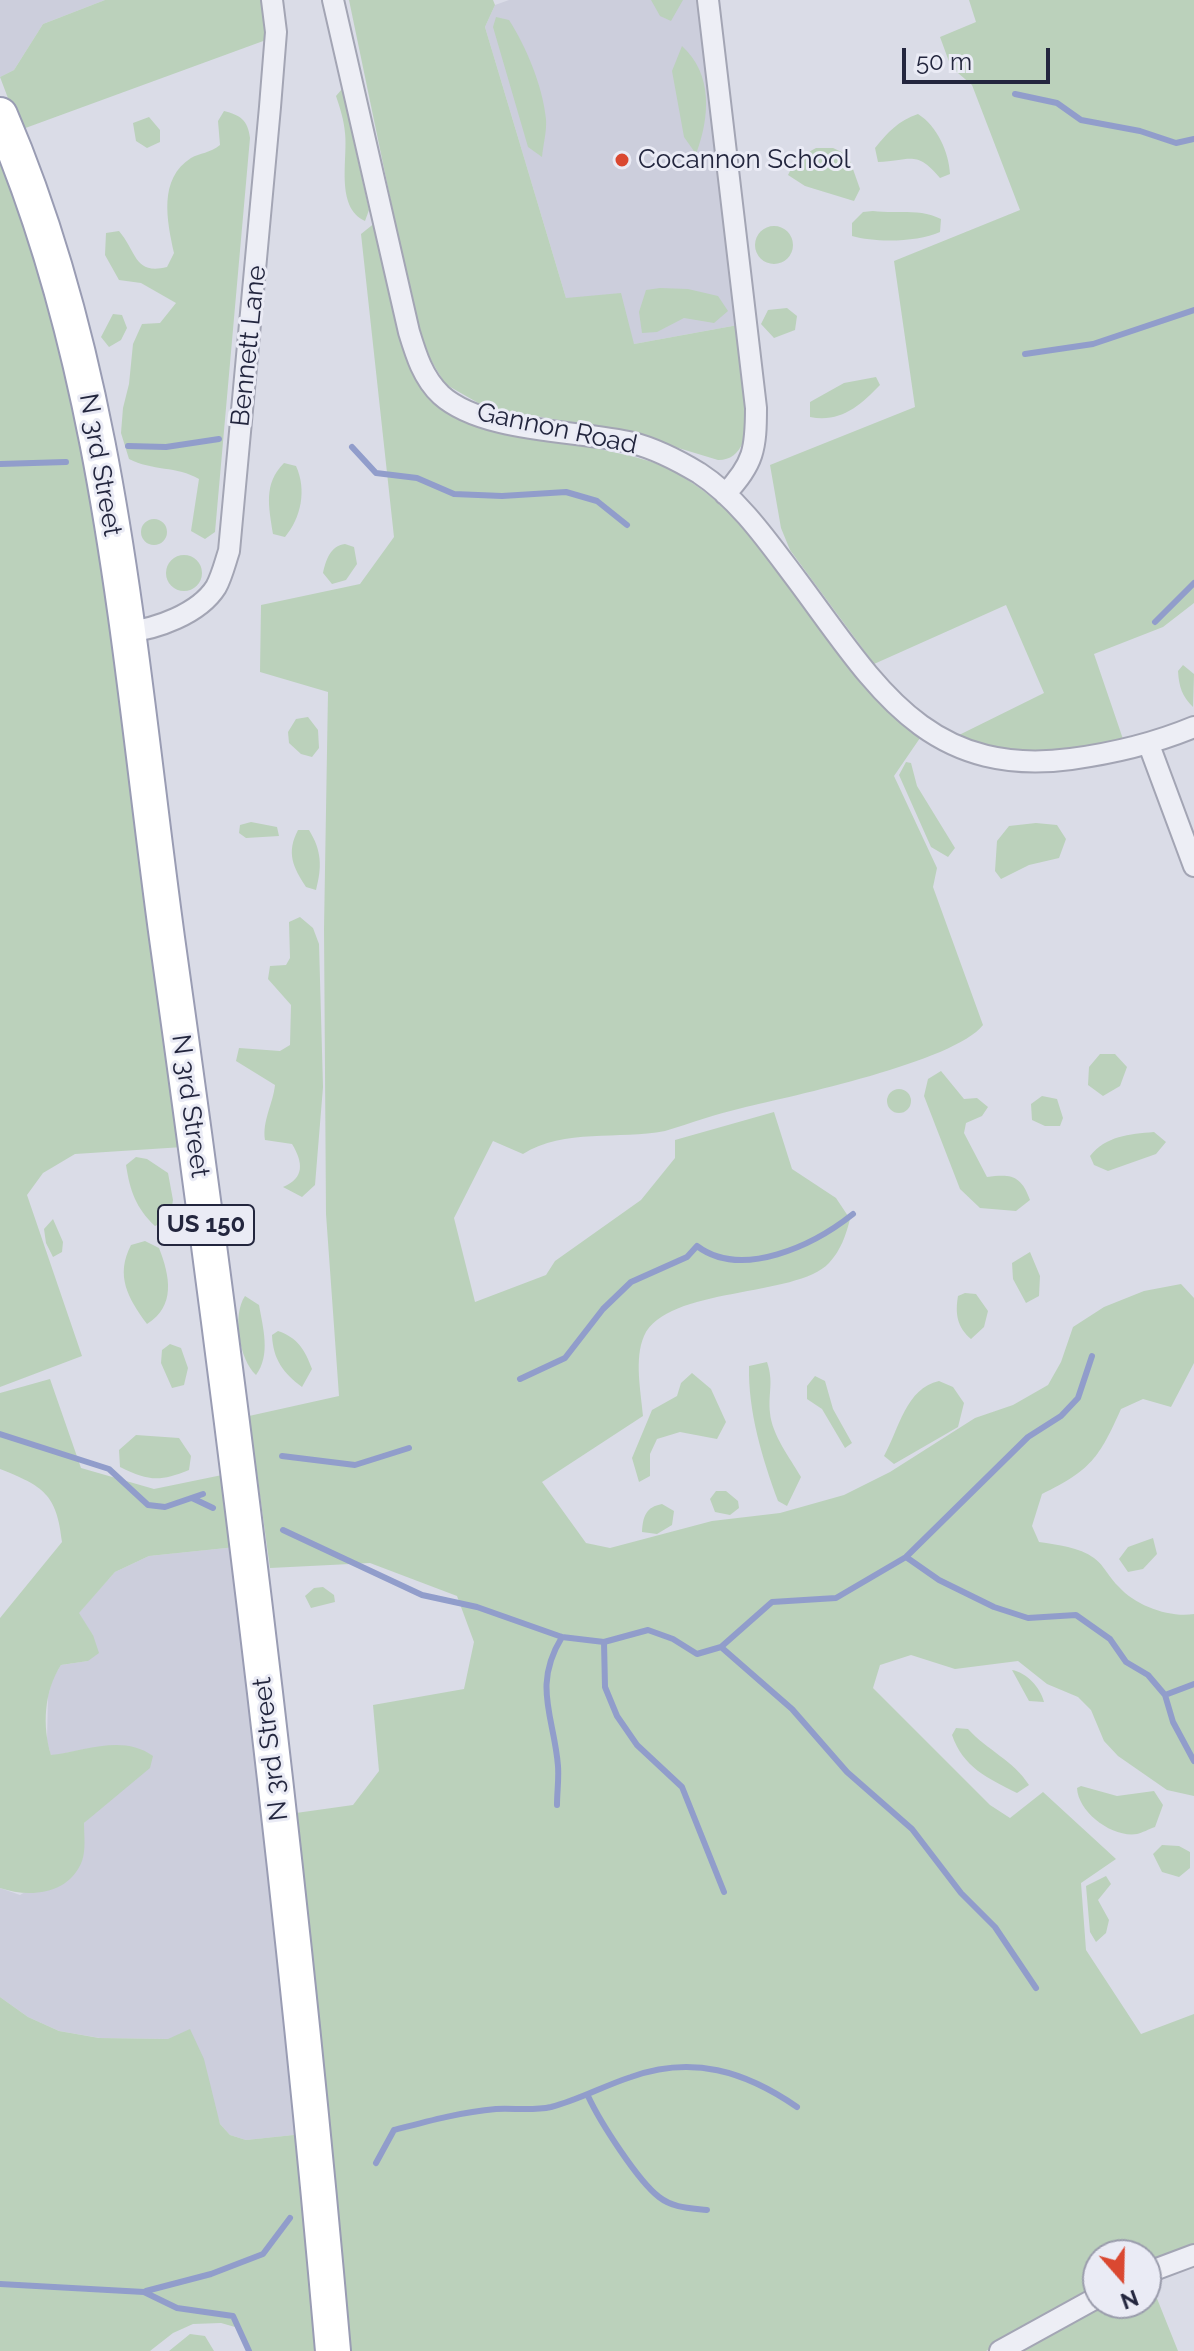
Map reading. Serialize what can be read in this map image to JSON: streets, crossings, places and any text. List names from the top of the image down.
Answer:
{
  "streets": {
    "main road": ["N 3rd Street", "US 150"],
    "street": ["Bennett Lane", "Gannon Road"]
  },
  "crossings": [
    ["Bennett Lane", "N 3rd Street"]
  ],
  "places": ["Cocannon School"],
  "scale_bar": "50 m",
  "north": "bottom"
}
